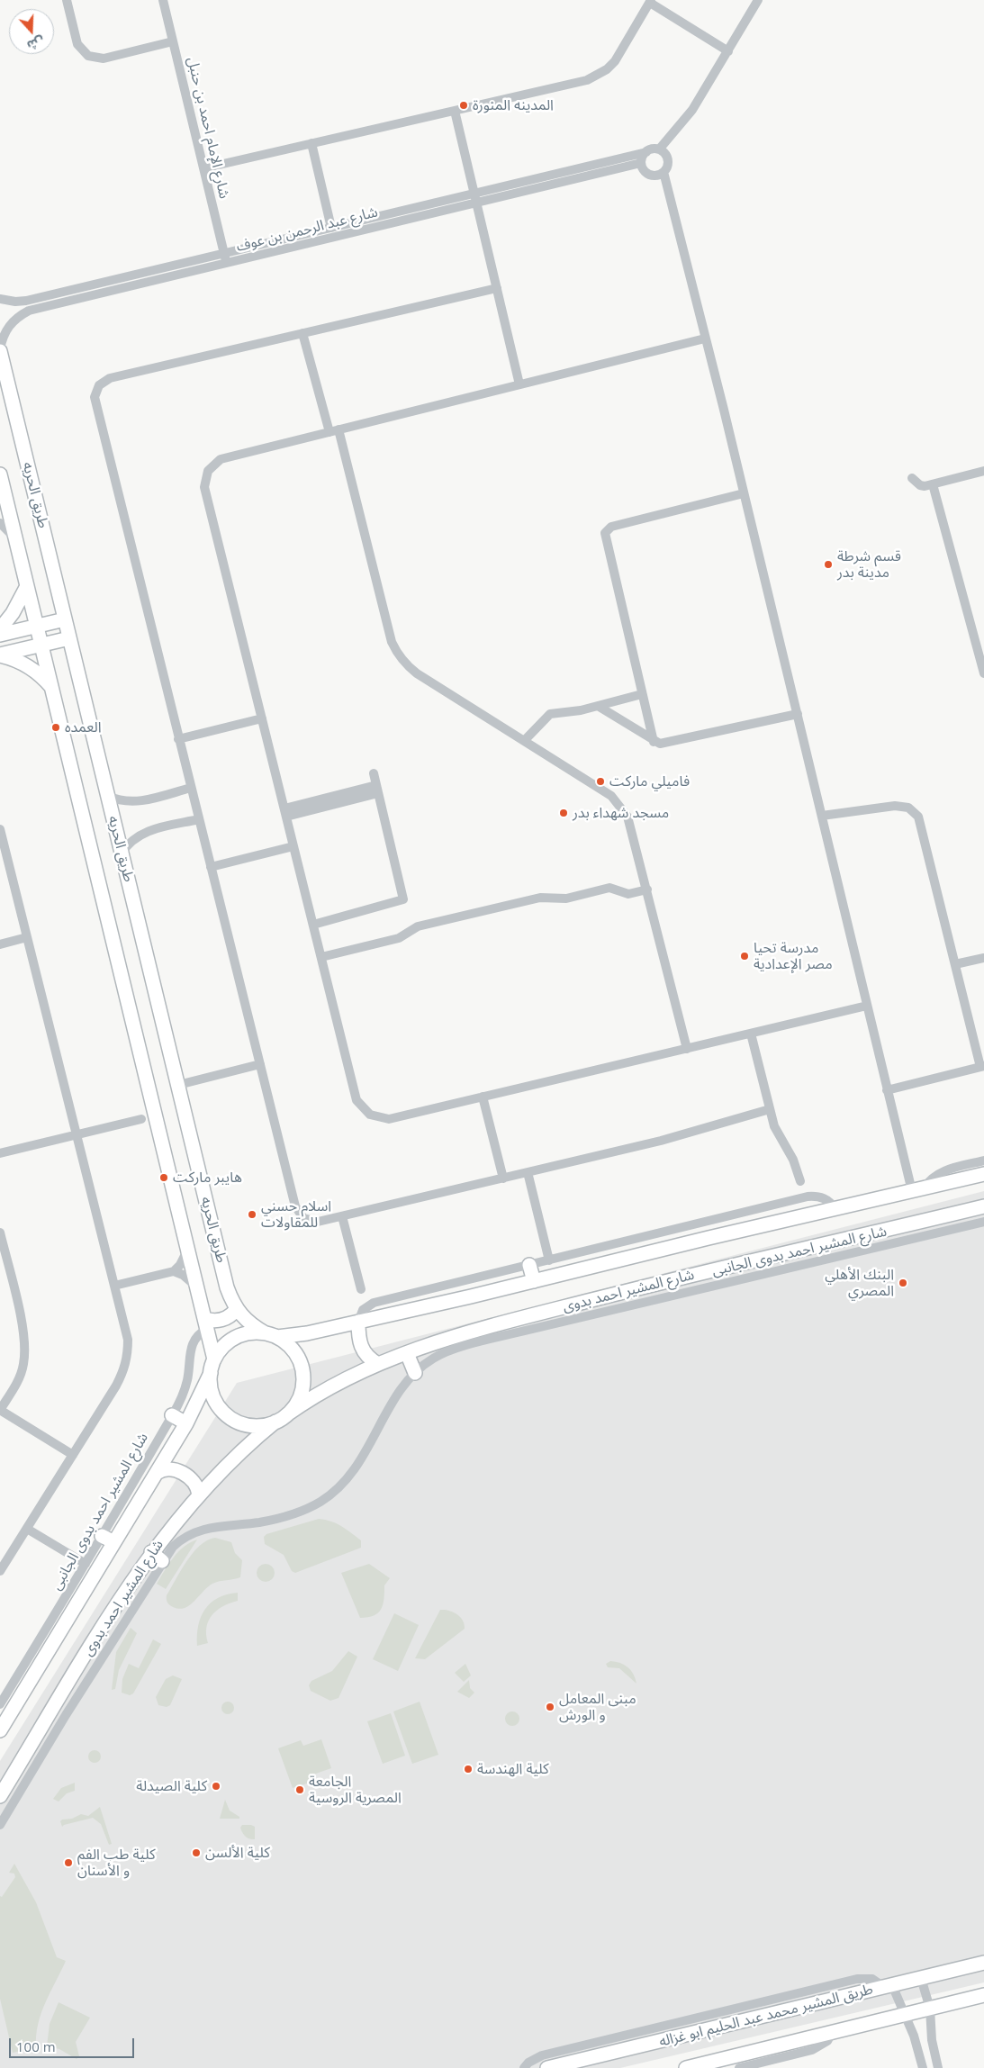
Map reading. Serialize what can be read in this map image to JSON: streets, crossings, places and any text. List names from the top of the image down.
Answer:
{
  "streets": {
    "street": [
      "شارع الإمام احمد بن حنبل",
      "شارع عبد الرحمن بن عوف",
      "طريق الحريه",
      "شارع المشير احمد بدوى الجانبى",
      "شارع المشير احمد بدوى",
      "طريق المشير محمد عبد الحليم ابو غزاله"
    ]
  },
  "crossings": [
    ["شارع الإمام احمد بن حنبل", "شارع عبد الرحمن بن عوف"],
    ["شارع عبد الرحمن بن عوف", "طريق الحريه"],
    ["طريق الحريه", "شارع المشير احمد بدوى الجانبى"],
    ["طريق الحريه", "شارع المشير احمد بدوى"],
    ["شارع المشير احمد بدوى الجانبى", "شارع المشير احمد بدوى"]
  ],
  "places": [
    "المدينه المنورة",
    "قسم شرطة مدينة بدر",
    "العمده",
    "فاميلي ماركت",
    "مسجد شهداء بدر",
    "مدرسة تحيا مصر الإعدادية",
    "هايبر ماركت",
    "اسلام حسني للمقاولات",
    "البنك الأهلي المصري",
    "مبنى المعامل و الورش",
    "كلية الهندسة",
    "كلية الصيدلة",
    "الجامعة المصرية الروسية",
    "كلية الألسن",
    "كلية طب الفم و الأسنان"
  ],
  "scale_bar": "100 m",
  "north": "bottom"
}
